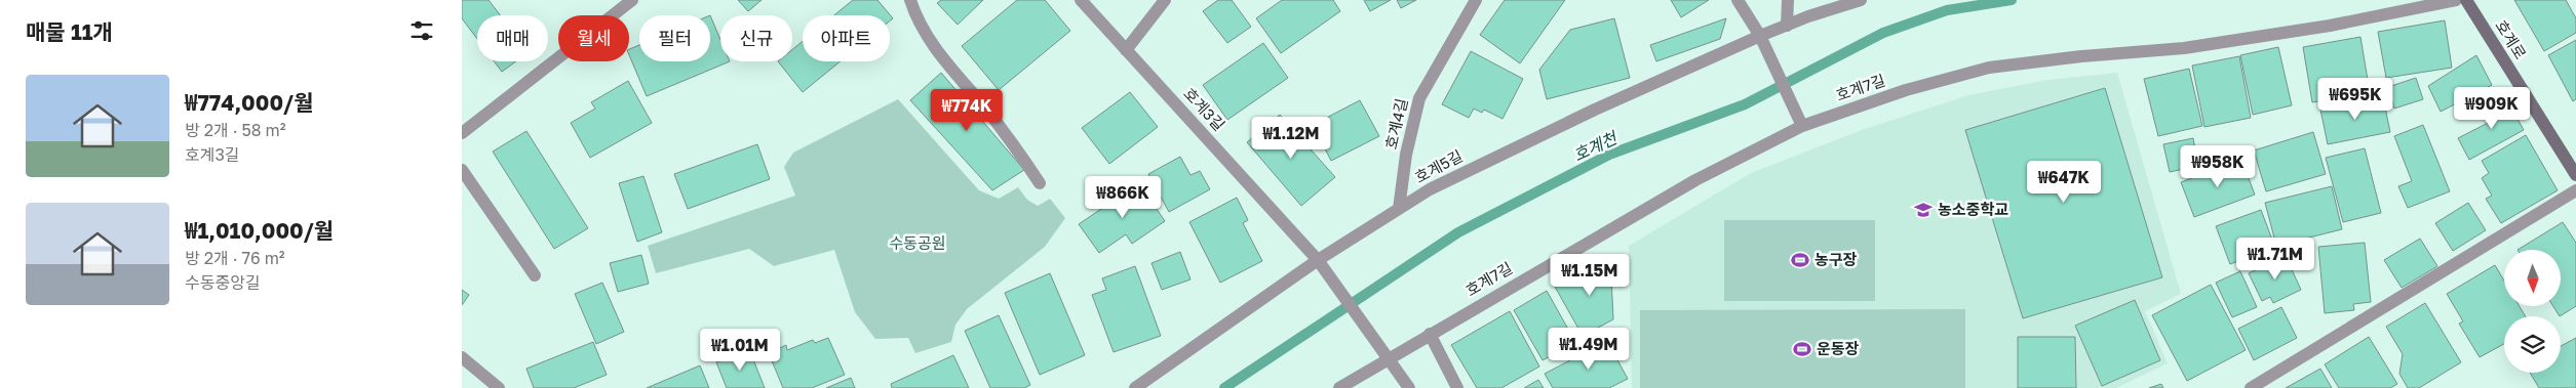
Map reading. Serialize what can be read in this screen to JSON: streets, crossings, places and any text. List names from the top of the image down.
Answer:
{
  "streets": {
    "street": [
      "호계로",
      "호계7길",
      "호계3길",
      "호계4길",
      "호계5길"
    ]
  },
  "crossings": [
    ["호계7길", "호계3길"],
    ["호계3길", "호계5길"],
    ["호계4길", "호계5길"]
  ],
  "water": ["호계천"],
  "parks": ["수동공원"],
  "places": {
    "school or university": ["농소중학교"],
    "sports": ["농구장", "운동장"]
  },
  "north": "bottom",
  "page": {
    "heading": "매물 11개",
    "chip": [
      "매매",
      "월세",
      "필터",
      "신규",
      "아파트"
    ],
    "list": [
      {
        "name": "₩774,000/월",
        "note": "방 2개 · 58 m² · 호계3길"
      },
      {
        "name": "₩1,010,000/월",
        "note": "방 2개 · 76 m² · 수동중앙길"
      }
    ],
    "price": [
      "₩695K",
      "₩909K",
      "₩774K",
      "₩1.12M",
      "₩958K",
      "₩647K",
      "₩866K",
      "₩1.71M",
      "₩1.15M",
      "₩1.49M",
      "₩1.01M"
    ]
  }
}
